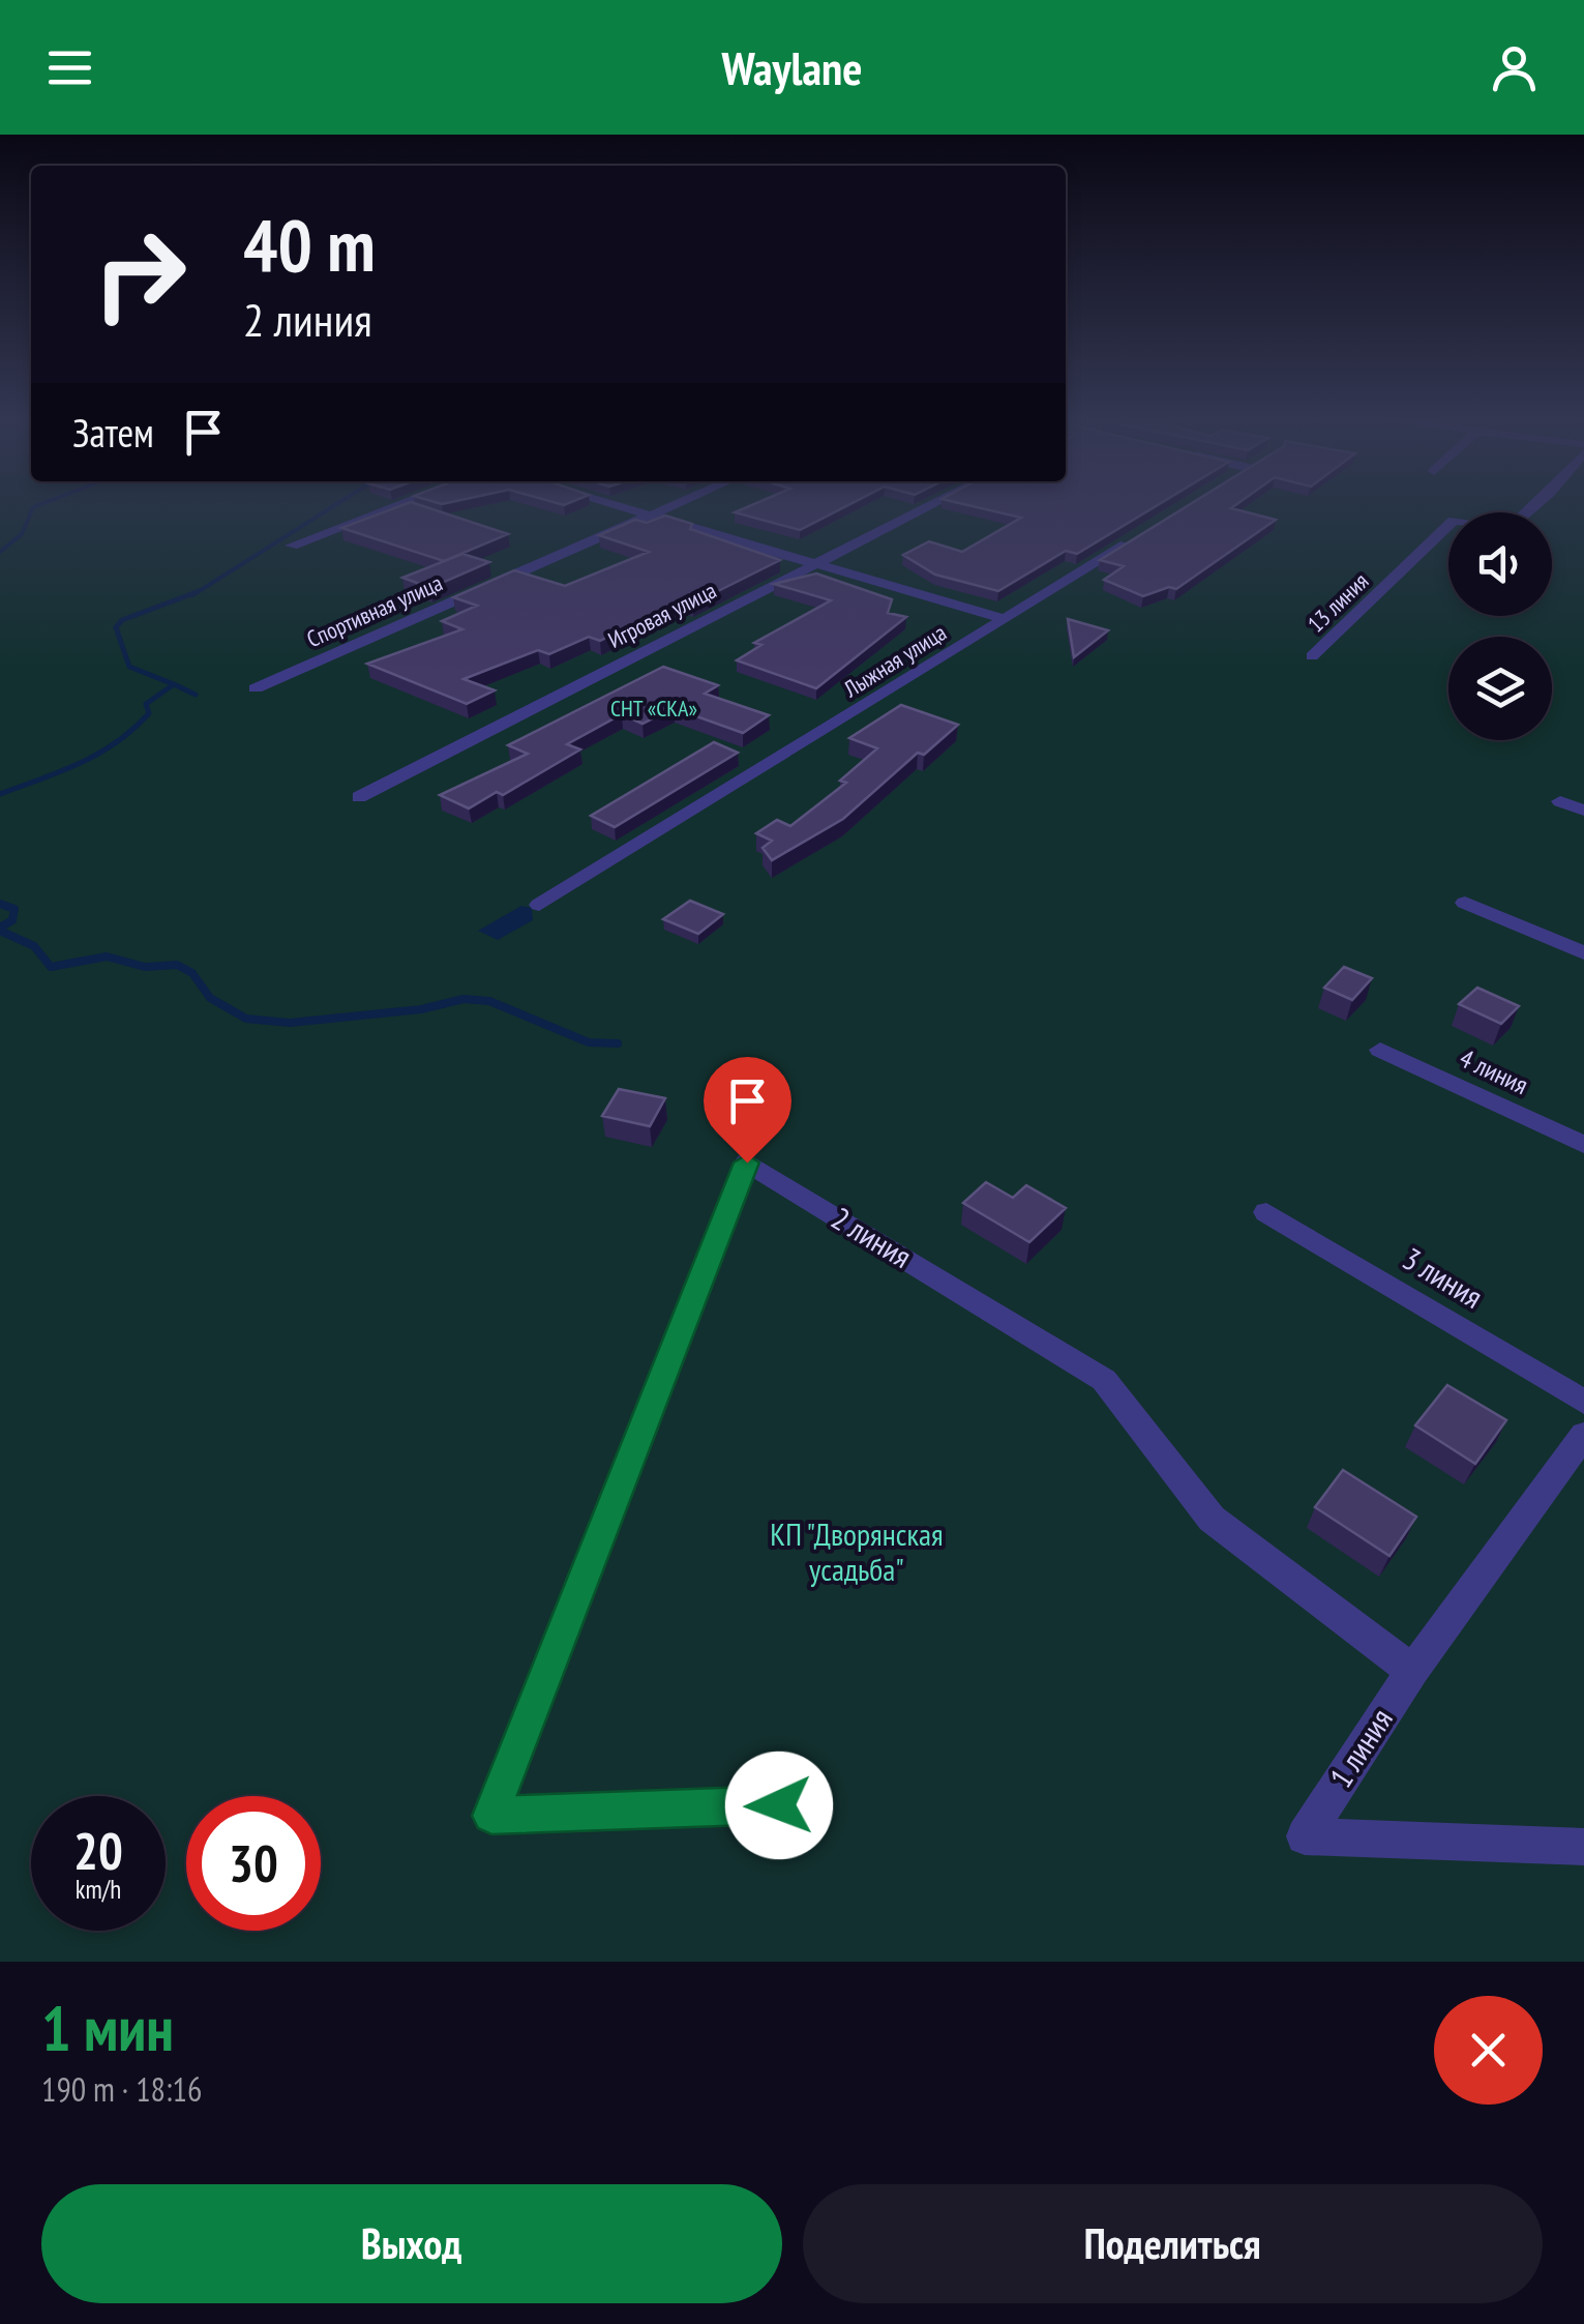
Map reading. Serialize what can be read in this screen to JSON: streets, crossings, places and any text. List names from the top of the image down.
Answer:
{
  "streets": {
    "street": [
      "13 линия",
      "Спортивная улица",
      "Игровая улица",
      "Лыжная улица",
      "4 линия",
      "2 линия",
      "3 линия",
      "1 линия"
    ]
  },
  "crossings": [
    ["2 линия", "1 линия"]
  ],
  "parks": ["СНТ «СКА»", "КП \"Дворянская усадьба\""],
  "page": {
    "header": "Waylane",
    "turn": ["40 m", "2 линия"],
    "then": "Затем",
    "speed": "20 km/h",
    "limit": "30",
    "heading": ["1 мин", "190 m · 18:16"],
    "buttons": ["Выход", "Поделиться"]
  }
}
